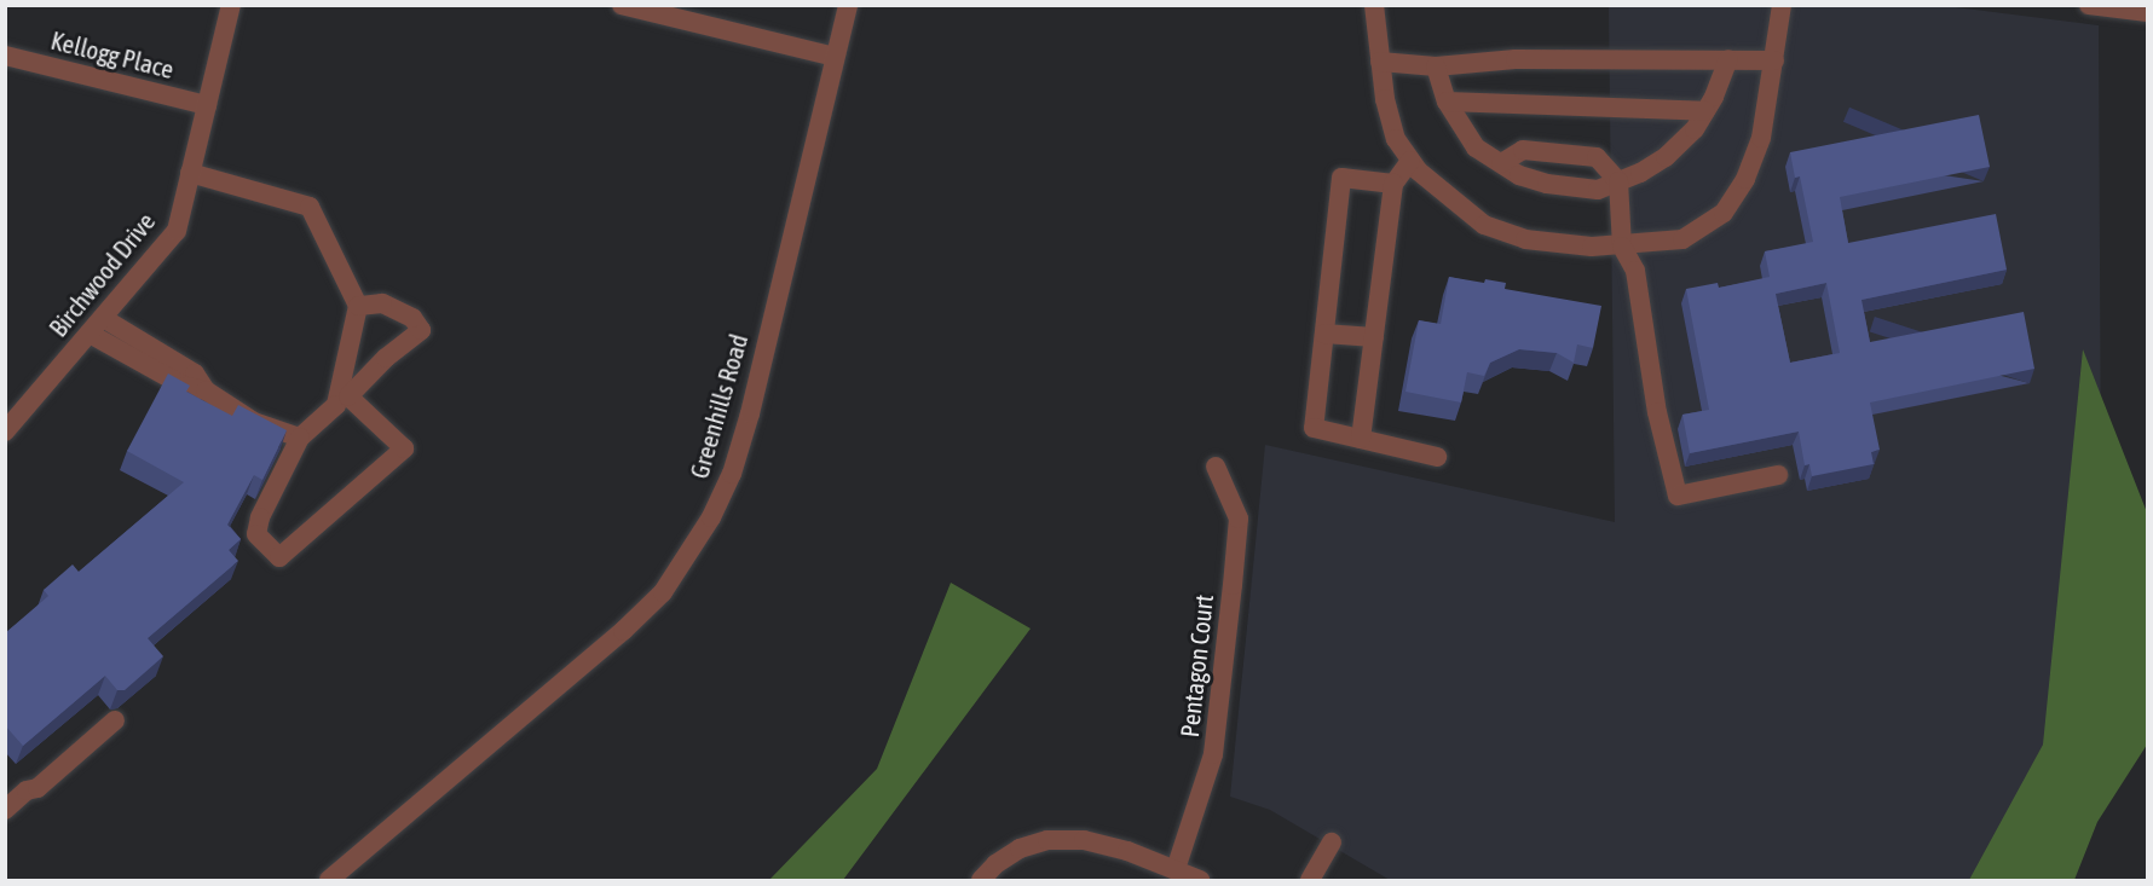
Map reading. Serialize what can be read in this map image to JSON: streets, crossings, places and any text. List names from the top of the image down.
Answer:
{
  "streets": {
    "street": [
      "Kellogg Place",
      "Birchwood Drive",
      "Greenhills Road",
      "Pentagon Court"
    ]
  },
  "crossings": [
    ["Kellogg Place", "Birchwood Drive"]
  ]
}
